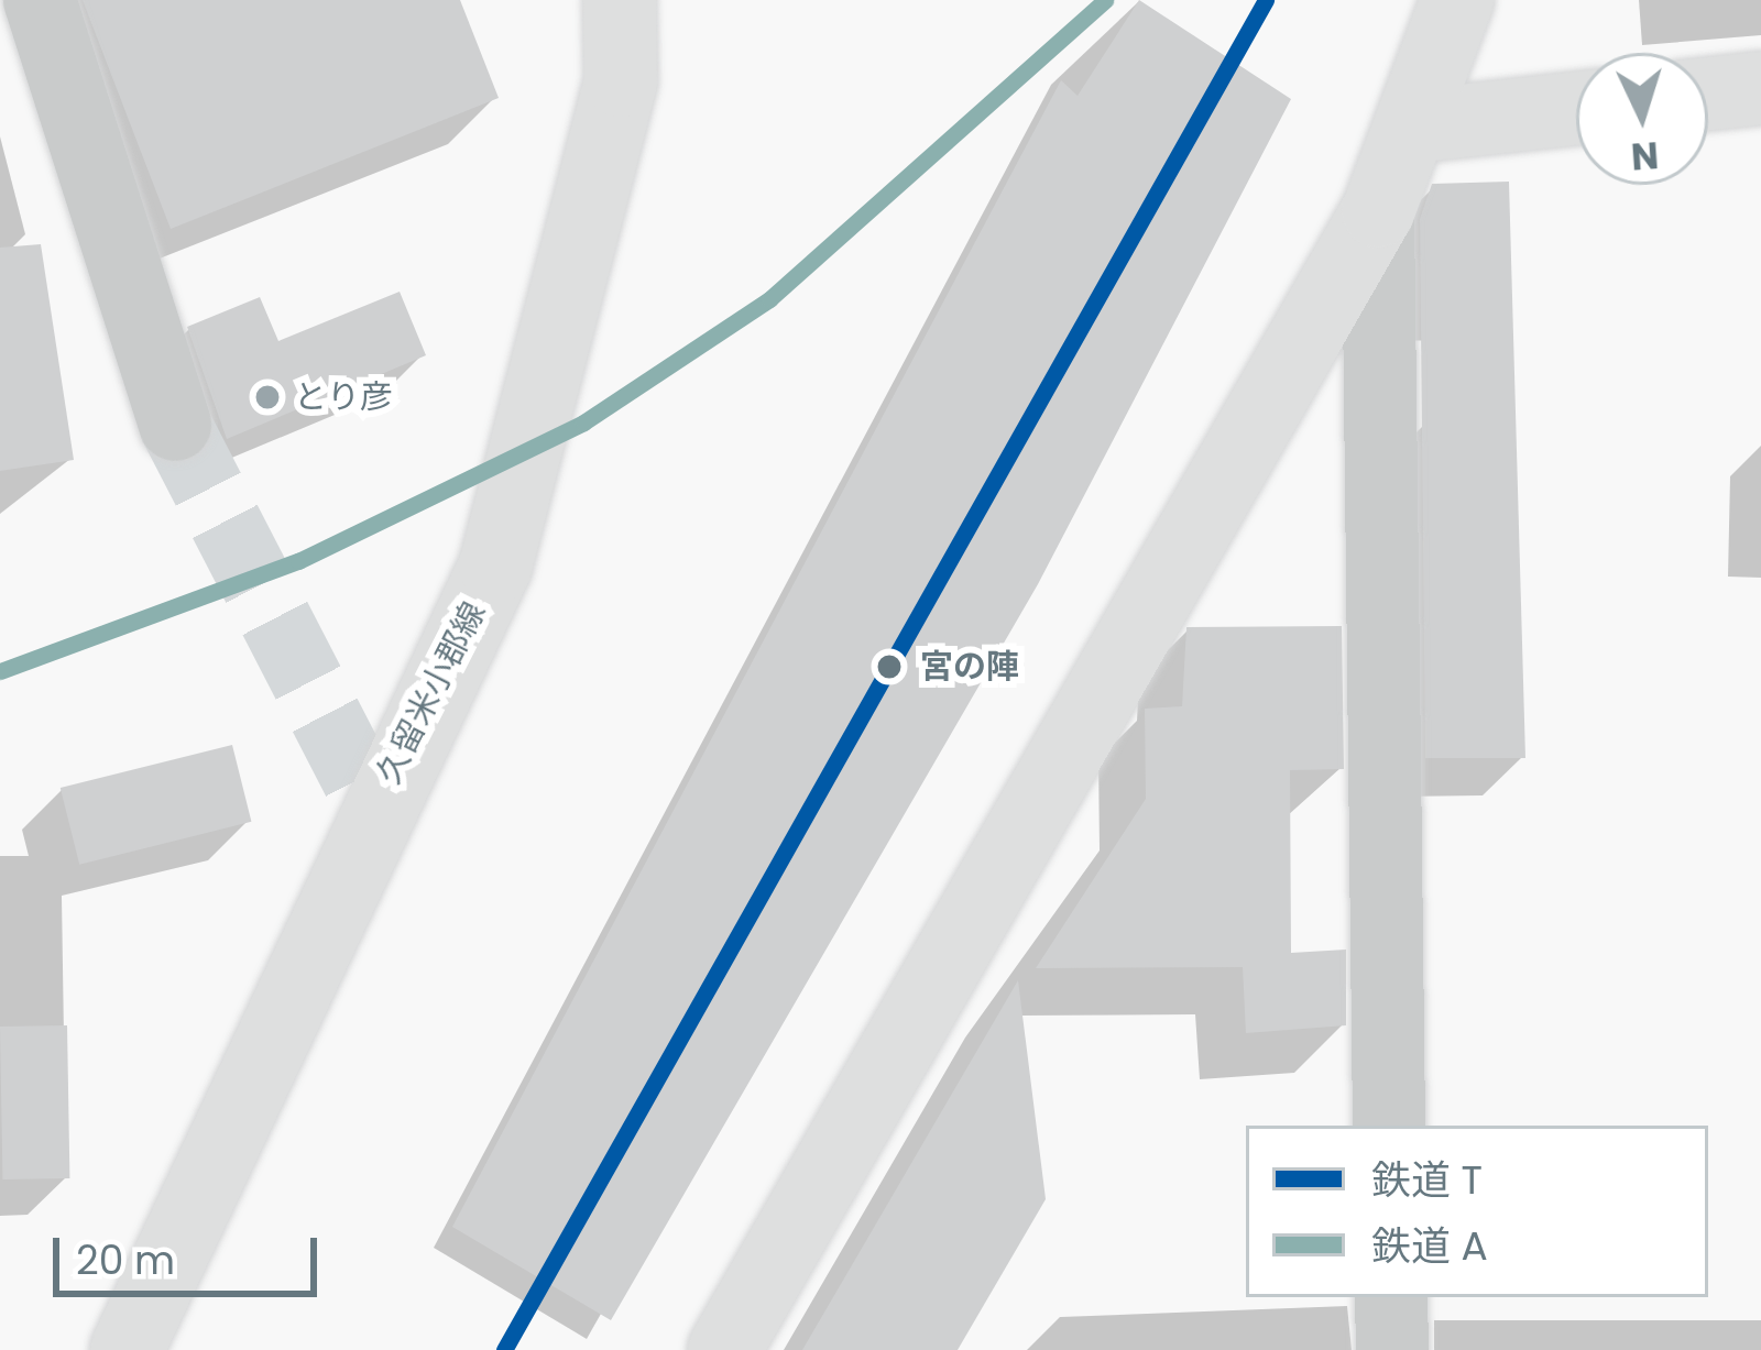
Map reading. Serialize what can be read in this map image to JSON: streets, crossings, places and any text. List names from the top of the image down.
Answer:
{
  "streets": {
    "street": ["久留米小郡線"]
  },
  "places": ["とり彦", "宮の陣"],
  "lines": ["rail line T", "rail line A"],
  "legend": ["鉄道 T", "鉄道 A"],
  "scale_bar": "20 m",
  "north": "bottom"
}
